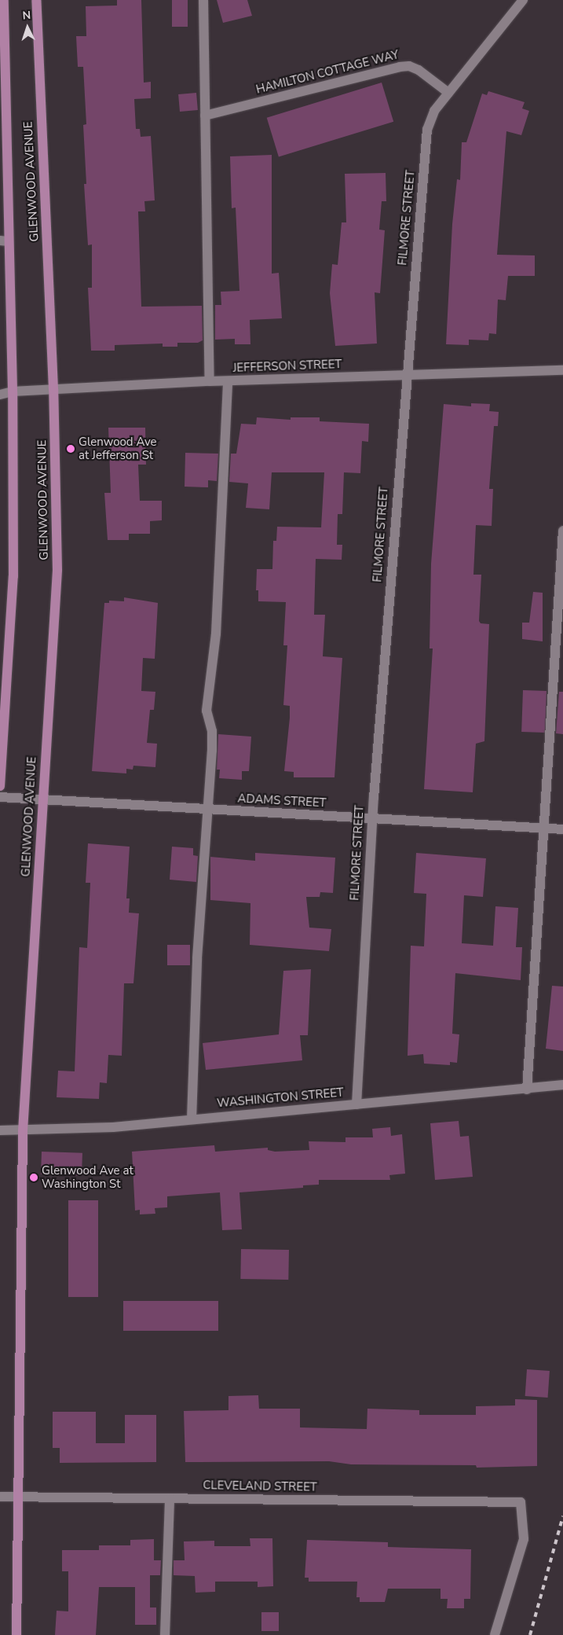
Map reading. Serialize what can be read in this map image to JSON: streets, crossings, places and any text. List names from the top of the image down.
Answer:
{
  "streets": {
    "main road": ["GLENWOOD AVENUE"],
    "street": [
      "HAMILTON COTTAGE WAY",
      "FILMORE STREET",
      "JEFFERSON STREET",
      "ADAMS STREET",
      "WASHINGTON STREET",
      "CLEVELAND STREET"
    ]
  },
  "crossings": [
    ["HAMILTON COTTAGE WAY", "FILMORE STREET"],
    ["GLENWOOD AVENUE", "JEFFERSON STREET"],
    ["GLENWOOD AVENUE", "ADAMS STREET"],
    ["GLENWOOD AVENUE", "WASHINGTON STREET"],
    ["GLENWOOD AVENUE", "CLEVELAND STREET"],
    ["FILMORE STREET", "JEFFERSON STREET"],
    ["FILMORE STREET", "ADAMS STREET"],
    ["FILMORE STREET", "WASHINGTON STREET"]
  ],
  "places": ["Glenwood Ave at Jefferson St", "Glenwood Ave at Washington St"],
  "north": "top"
}
